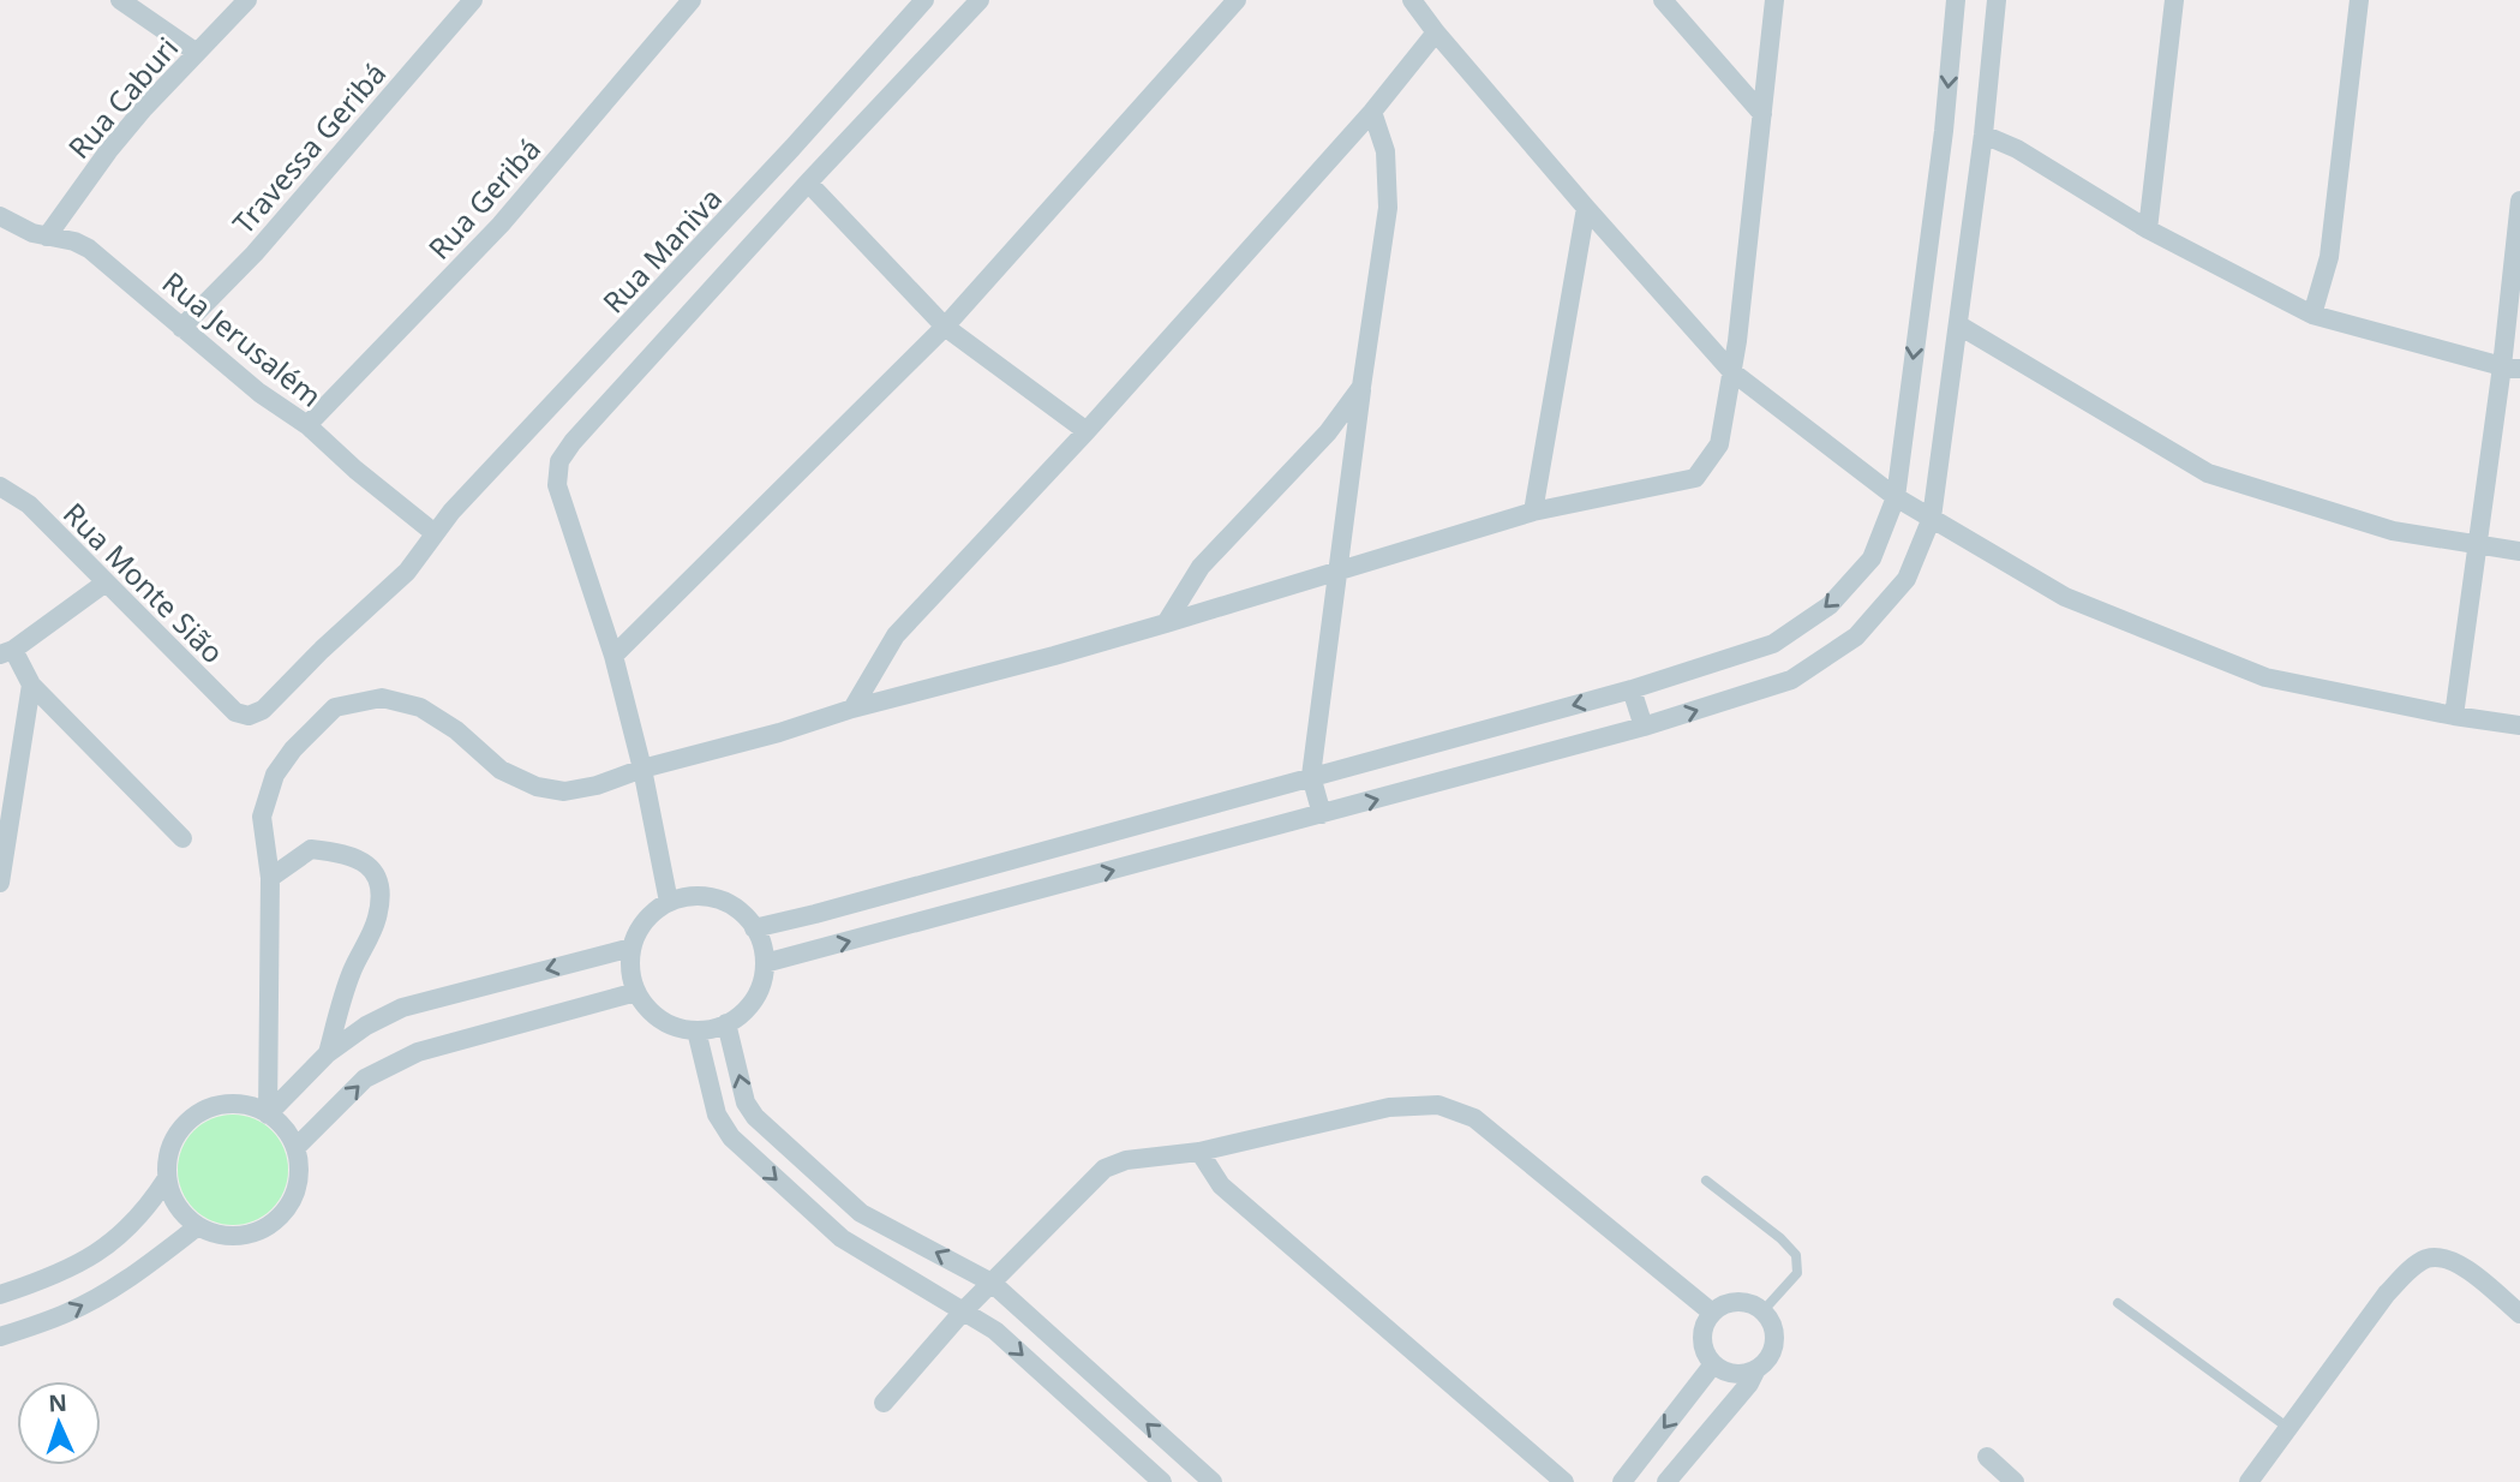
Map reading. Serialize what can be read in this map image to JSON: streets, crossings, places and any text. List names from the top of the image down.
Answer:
{
  "streets": {
    "street": [
      "Rua Caburi",
      "Travessa Geribá",
      "Rua Geribá",
      "Rua Maniva",
      "Rua Jerusalém",
      "Rua Monte Sião"
    ]
  },
  "crossings": [
    ["Rua Caburi", "Rua Jerusalém"],
    ["Travessa Geribá", "Rua Jerusalém"],
    ["Rua Geribá", "Rua Jerusalém"],
    ["Rua Maniva", "Rua Jerusalém"],
    ["Rua Maniva", "Rua Monte Sião"]
  ],
  "north": "top"
}
